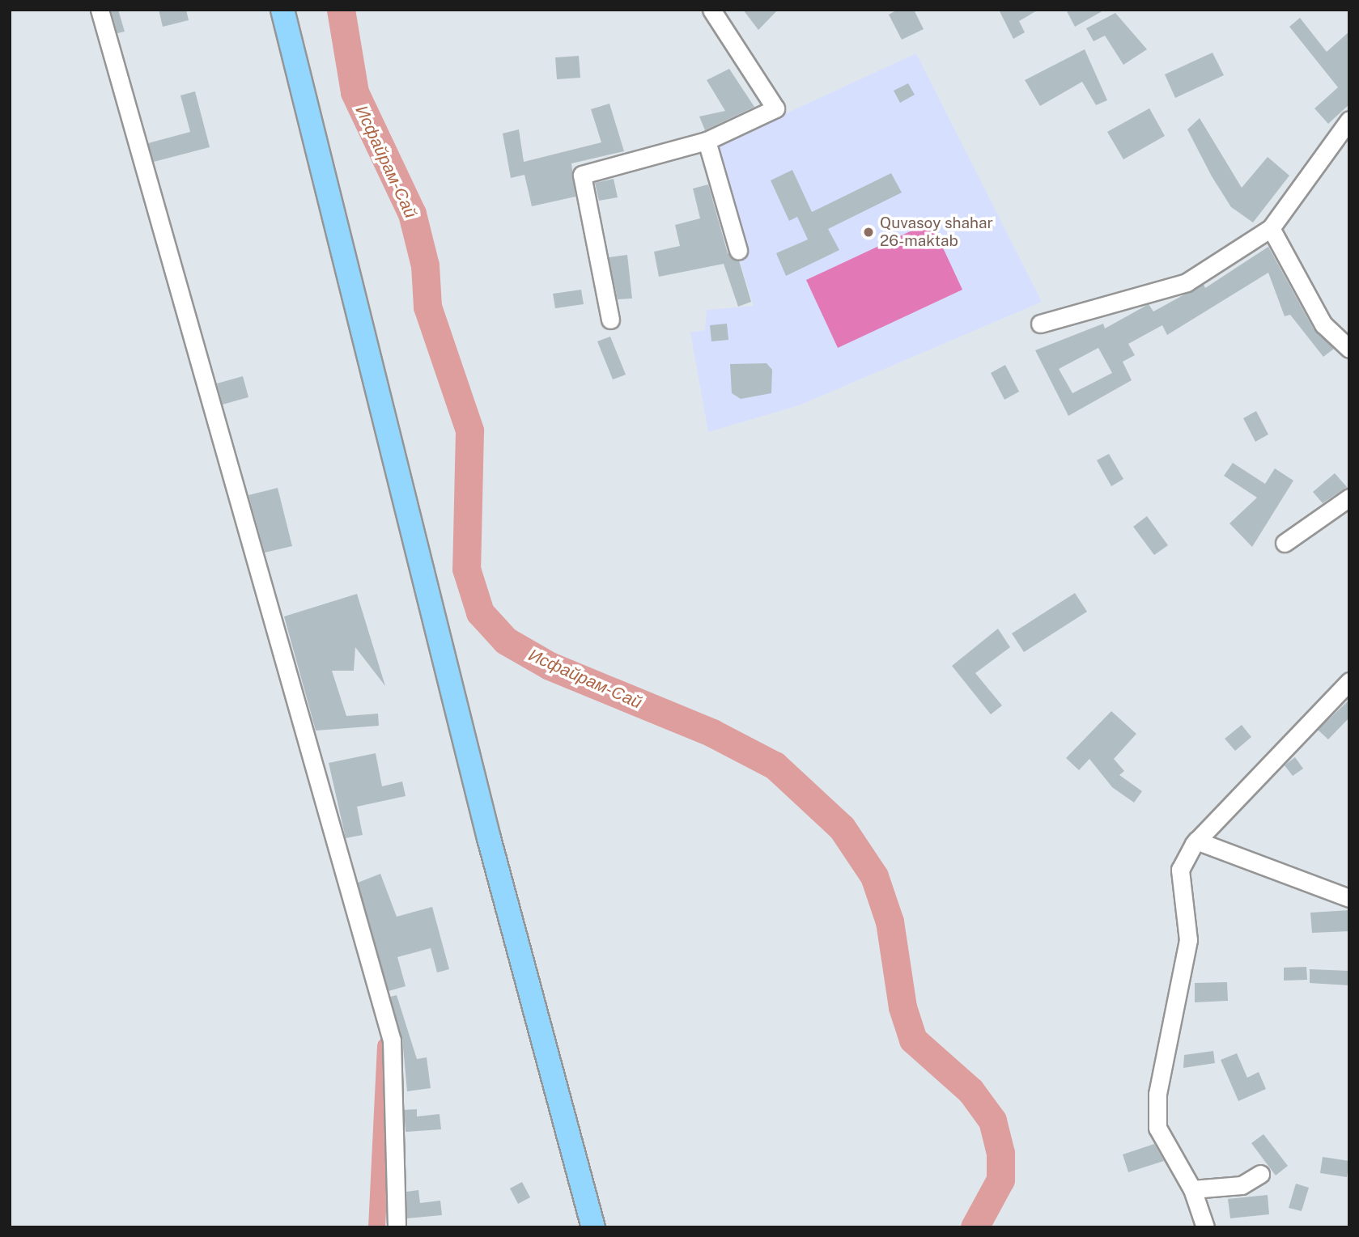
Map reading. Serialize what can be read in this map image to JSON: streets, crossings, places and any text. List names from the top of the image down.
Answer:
{
  "water": ["Исфайрам-Сай"],
  "places": ["Quvasoy shahar 26-maktab"]
}
